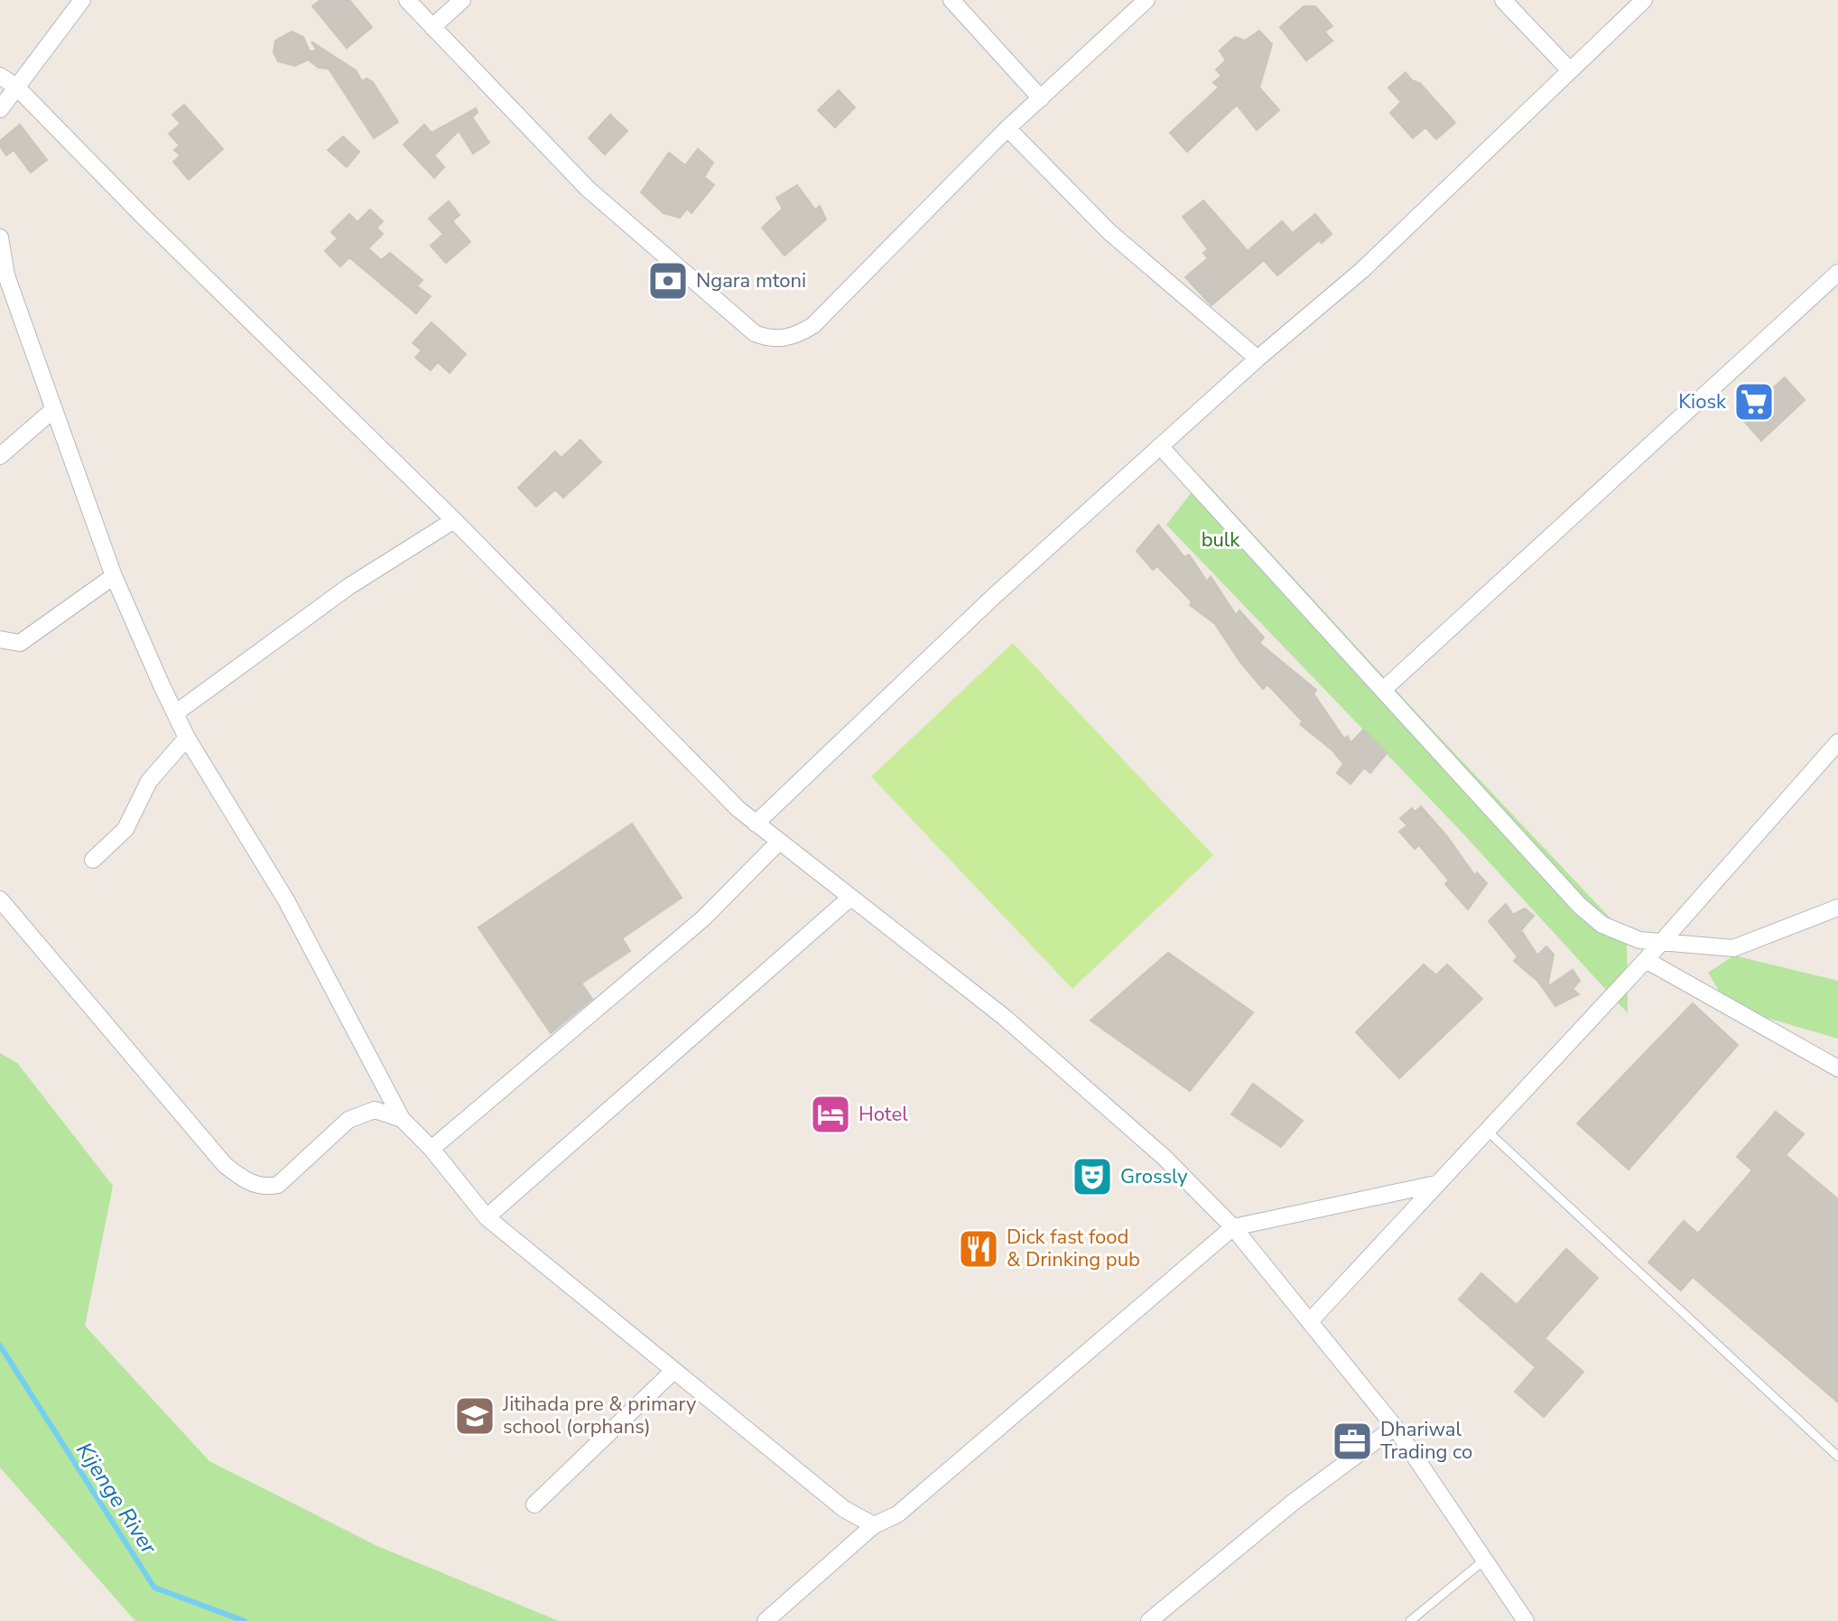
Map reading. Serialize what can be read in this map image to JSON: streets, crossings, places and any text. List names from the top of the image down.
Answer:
{
  "water": ["Kijenge River"],
  "parks": ["bulk"],
  "places": {
    "bank": ["Ngara mtoni"],
    "supermarket": ["Kiosk"],
    "hotel": ["Hotel"],
    "theatre": ["Grossly"],
    "restaurant": ["Dick fast food & Drinking pub"],
    "school or university": ["Jitihada pre & primary school (orphans)"],
    "office": ["Dhariwal Trading co"]
  }
}
